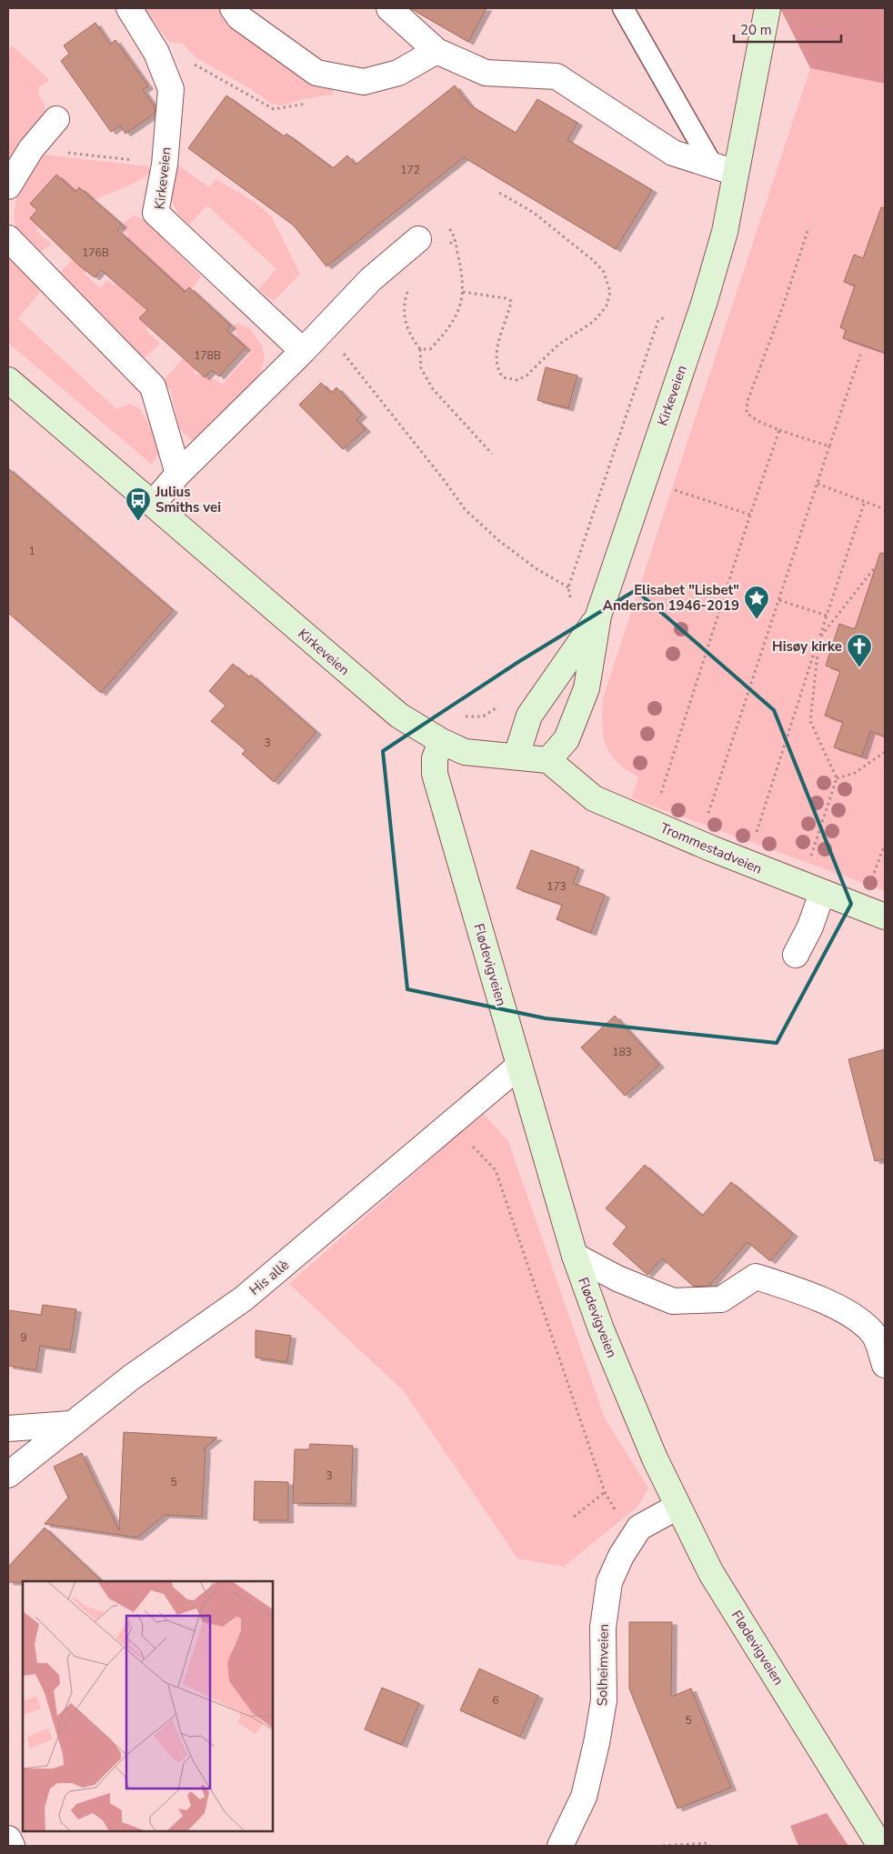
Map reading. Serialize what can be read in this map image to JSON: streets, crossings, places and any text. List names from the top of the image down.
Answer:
{
  "streets": {
    "main road": ["Kirkeveien", "Trommestadveien", "Flødevigveien"],
    "street": ["His allè", "Solheimveien"]
  },
  "crossings": [
    ["Kirkeveien", "Trommestadveien"],
    ["Kirkeveien", "Flødevigveien"],
    ["Flødevigveien", "His allè"],
    ["Flødevigveien", "Solheimveien"]
  ],
  "places": {
    "bus stop": ["Julius Smiths vei"],
    "place": ["Elisabet \"Lisbet\" Anderson 1946-2019"],
    "church": ["Hisøy kirke"]
  },
  "house_numbers": [
    "172",
    "176B",
    "178B",
    "1",
    "3",
    "173",
    "183",
    "9",
    "3",
    "5",
    "6",
    "5"
  ],
  "scale_bar": "20 m"
}
